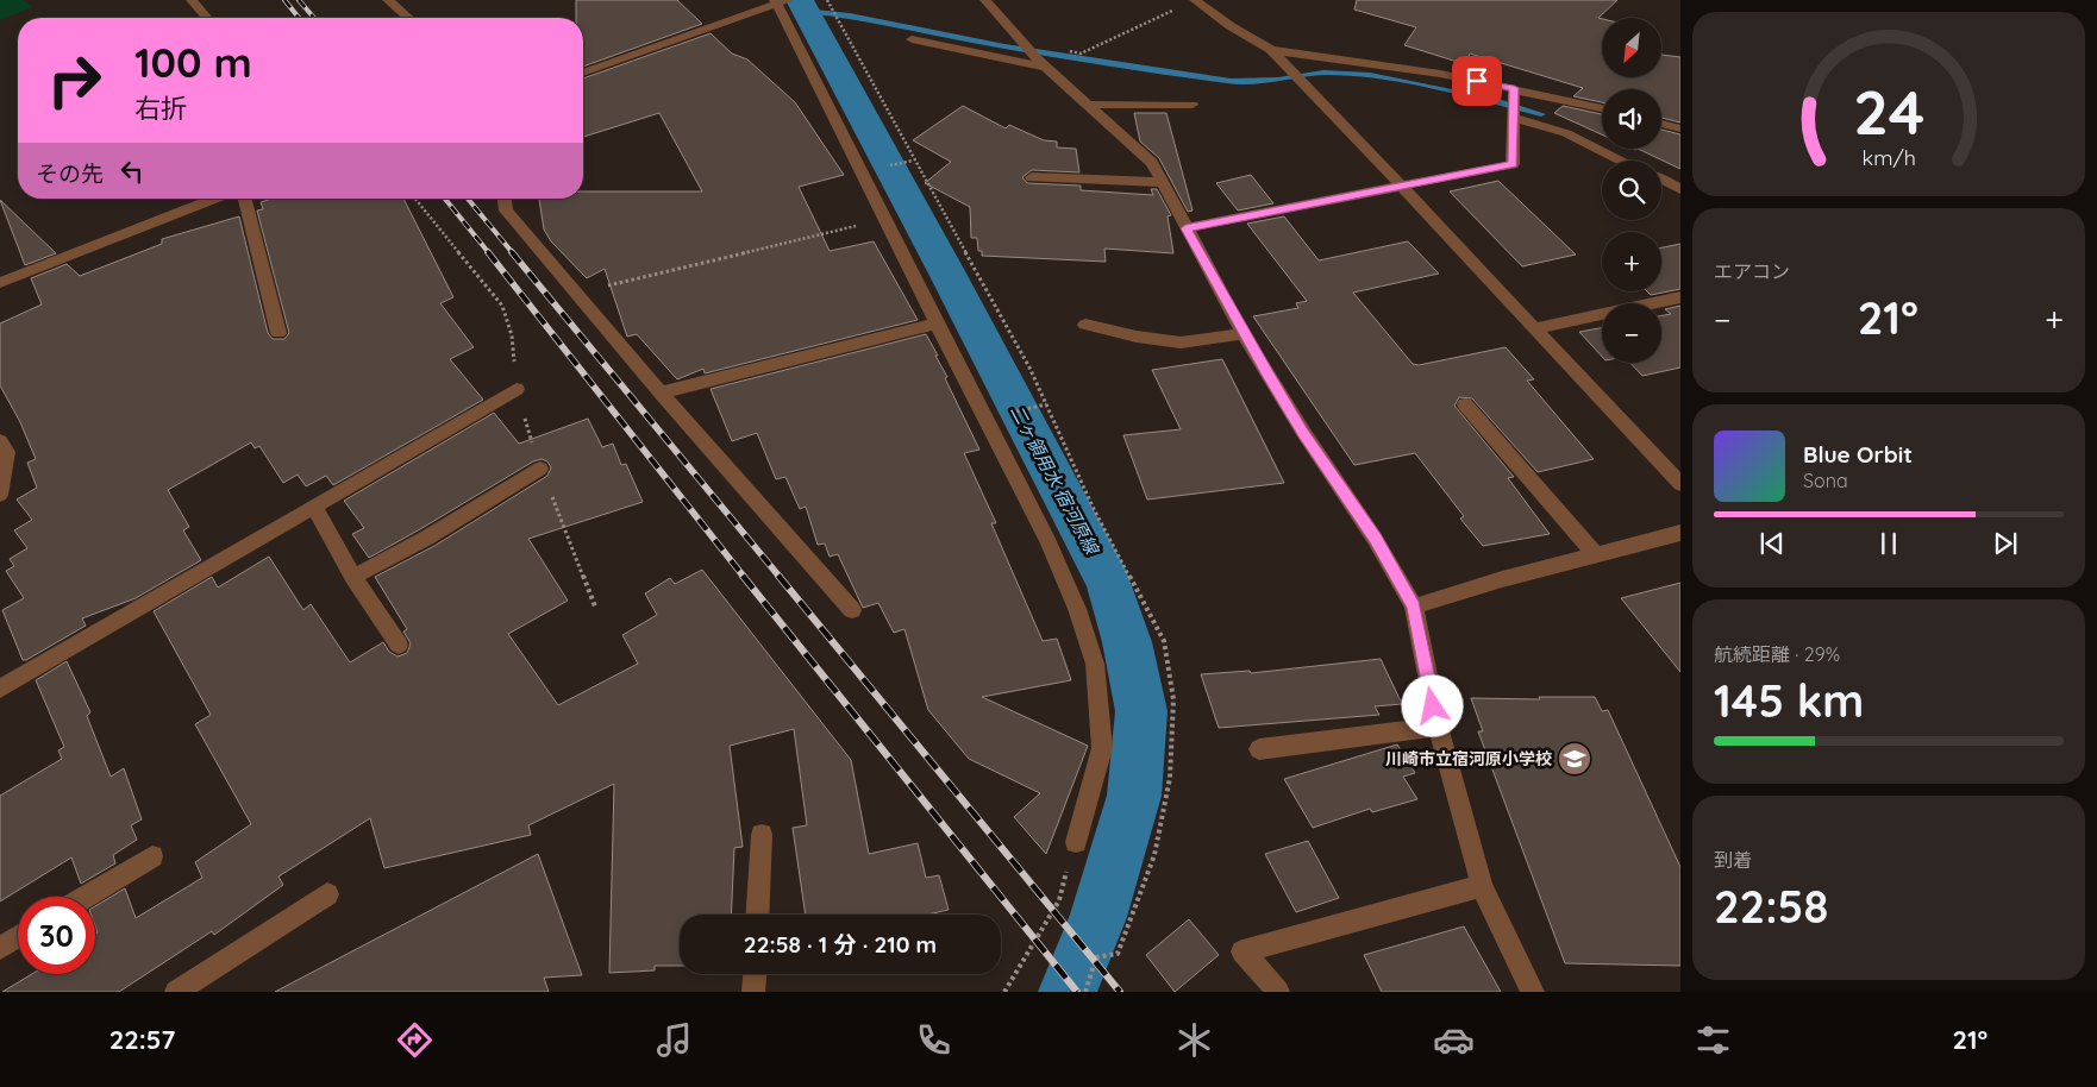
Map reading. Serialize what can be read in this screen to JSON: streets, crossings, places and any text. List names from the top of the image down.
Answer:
{
  "water": ["二ヶ領用水 宿河原線"],
  "places": {
    "school or university": ["川崎市立宿河原小学校"]
  },
  "north": "bottom left",
  "page": {
    "map_buttons": ["+", "−"],
    "turn": ["100 m", "右折"],
    "then": "その先",
    "tile": [
      "エアコン",
      ["航続距離 · 29%", "145 km"],
      ["到着", "22:58"]
    ],
    "heat": ["−", "21°", "+"],
    "song": ["Blue Orbit", "Sona"],
    "limit": "30",
    "trip": "22:58 · 1 分 · 210 m",
    "tabs": ["22:57", "21°"],
    "gauge": ["24", "km/h"]
  }
}
